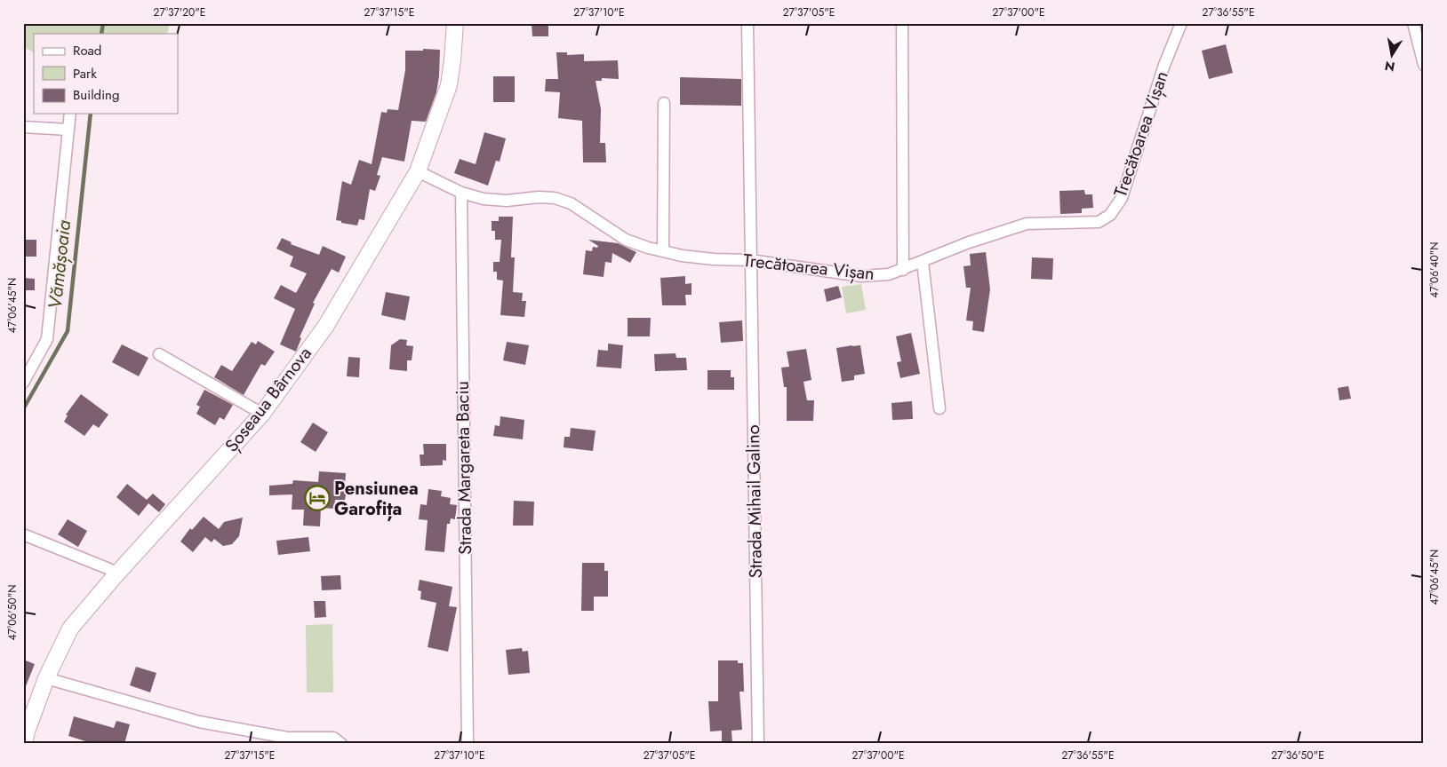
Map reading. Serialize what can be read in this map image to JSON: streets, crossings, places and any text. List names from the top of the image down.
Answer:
{
  "streets": {
    "main road": ["Șoseaua Bârnova"],
    "street": ["Trecătoarea Vișan", "Strada Margareta Baciu", "Strada Mihail Galino"]
  },
  "crossings": [
    ["Trecătoarea Vișan", "Șoseaua Bârnova"],
    ["Trecătoarea Vișan", "Strada Margareta Baciu"],
    ["Trecătoarea Vișan", "Strada Mihail Galino"]
  ],
  "water": ["Vămășoaia"],
  "places": {
    "hotel": ["Pensiunea Garofița"]
  },
  "legend": ["Road", "Park", "Building"],
  "north": "bottom",
  "coordinates": [
    "27°37'20\"E",
    "27°37'15\"E",
    "27°37'10\"E",
    "27°37'05\"E",
    "27°37'00\"E",
    "27°36'55\"E",
    "47°06'40\"N",
    "47°06'45\"N",
    "47°06'50\"N",
    "27°36'50\"E"
  ]
}
